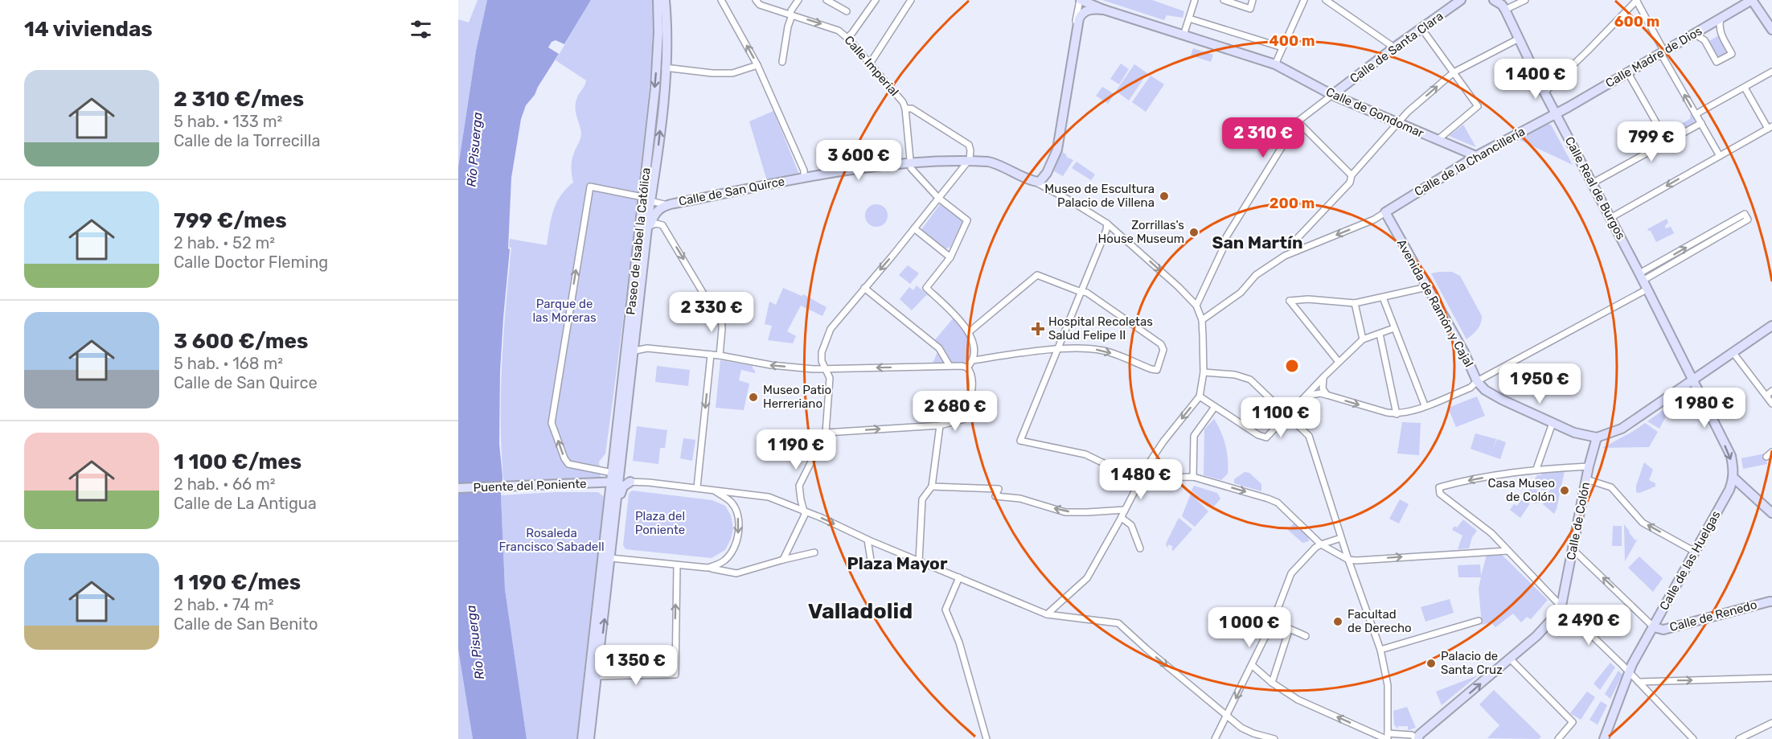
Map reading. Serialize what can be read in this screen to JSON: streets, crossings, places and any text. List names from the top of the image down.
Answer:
{
  "streets": {
    "main road": [
      "Calle de Santa Clara",
      "Calle Madre de Dios",
      "Calle de Gondomar",
      "Calle de la Chancillería",
      "Calle Real de Burgos",
      "Calle de San Quirce",
      "Paseo de Isabel la Católica",
      "Avenida de Ramón y Cajal",
      "Puente del Poniente",
      "Calle de Colón",
      "Calle de las Huelgas",
      "Calle de Renedo"
    ],
    "street": ["Calle Imperial"]
  },
  "crossings": [
    ["Calle de Santa Clara", "Calle de Gondomar"],
    ["Calle Madre de Dios", "Calle de la Chancillería"],
    ["Calle Madre de Dios", "Calle Real de Burgos"],
    ["Calle Imperial", "Calle de San Quirce"],
    ["Calle de Gondomar", "Calle de la Chancillería"],
    ["Calle de la Chancillería", "Calle Real de Burgos"],
    ["Calle de la Chancillería", "Avenida de Ramón y Cajal"],
    ["Calle Real de Burgos", "Calle de las Huelgas"],
    ["Calle de San Quirce", "Paseo de Isabel la Católica"],
    ["Calle de San Quirce", "Puente del Poniente"],
    ["Paseo de Isabel la Católica", "Puente del Poniente"],
    ["Avenida de Ramón y Cajal", "Calle de Colón"],
    ["Calle de las Huelgas", "Calle de Renedo"]
  ],
  "districts": ["San Martín", "Plaza Mayor", "Valladolid"],
  "water": ["Río Pisuerga"],
  "parks": ["Parque de las Moreras", "Plaza del Poniente", "Rosaleda Francisco Sabadell"],
  "places": {
    "other": [
      "Museo de Escultura Palacio de Villena",
      "Zorrillas's House Museum",
      "Museo Patio Herreriano",
      "Casa Museo de Colón",
      "Facultad de Derecho",
      "Palacio de Santa Cruz"
    ],
    "health": ["Hospital Recoletas Salud Felipe II"]
  },
  "page": {
    "heading": "14 viviendas",
    "list": [
      {
        "name": "2 310 €/mes",
        "note": "5 hab. · 133 m² · Calle de la Torrecilla"
      },
      {
        "name": "799 €/mes",
        "note": "2 hab. · 52 m² · Calle Doctor Fleming"
      },
      {
        "name": "3 600 €/mes",
        "note": "5 hab. · 168 m² · Calle de San Quirce"
      },
      {
        "name": "1 100 €/mes",
        "note": "2 hab. · 66 m² · Calle de La Antigua"
      },
      {
        "name": "1 190 €/mes",
        "note": "2 hab. · 74 m² · Calle de San Benito"
      }
    ],
    "price": [
      "1 400 €",
      "2 310 €",
      "799 €",
      "3 600 €",
      "2 330 €",
      "1 950 €",
      "1 980 €",
      "2 680 €",
      "1 100 €",
      "1 190 €",
      "1 480 €",
      "2 490 €",
      "1 000 €",
      "1 350 €"
    ]
  },
  "rings": ["600 m", "400 m", "200 m"]
}
